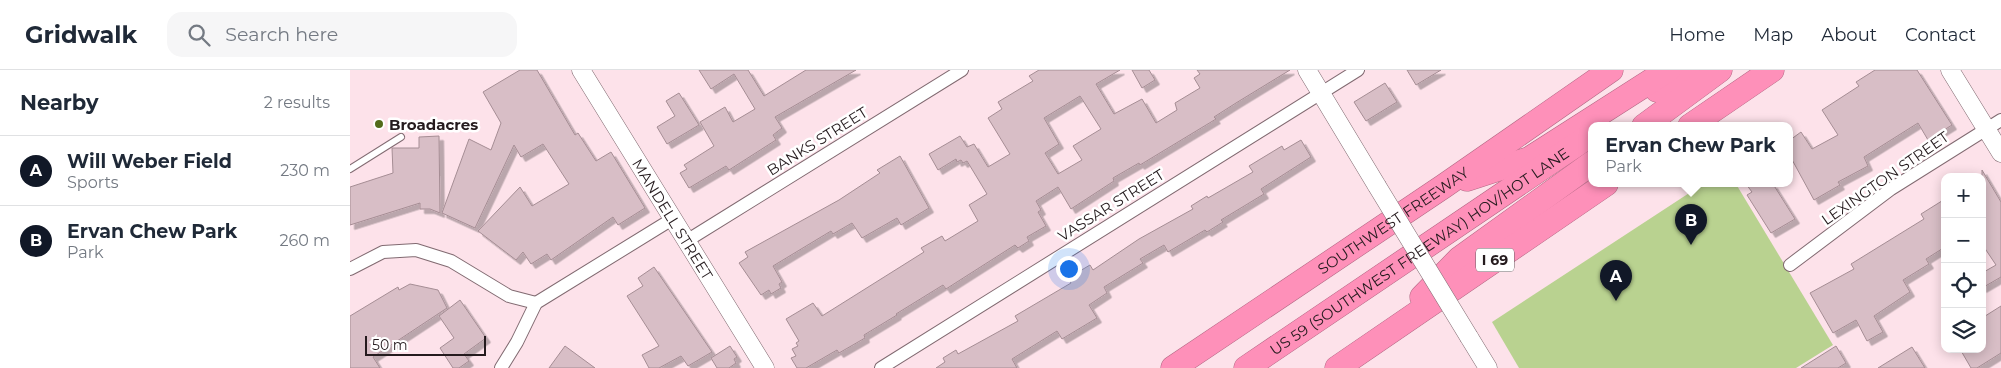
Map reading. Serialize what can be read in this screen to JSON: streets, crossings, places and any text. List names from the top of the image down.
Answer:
{
  "streets": {
    "highway": ["SOUTHWEST FREEWAY", "US 59 (SOUTHWEST FREEWAY) HOV/HOT LANE", "I 69"],
    "street": [
      "BANKS STREET",
      "LEXINGTON STREET",
      "VASSAR STREET",
      "MANDELL STREET"
    ]
  },
  "crossings": [
    ["BANKS STREET", "MANDELL STREET"]
  ],
  "places": ["Broadacres"],
  "scale_bar": "50 m",
  "page": {
    "header": "Gridwalk",
    "search": "Search here",
    "nav": [
      "Home",
      "Map",
      "About",
      "Contact"
    ],
    "heading": ["Nearby", "2 results"],
    "popup": ["Ervan Chew Park", "Park"],
    "list": [
      {
        "mark": "A",
        "name": "Will Weber Field",
        "note": "Sports",
        "value": "230 m"
      },
      {
        "mark": "B",
        "name": "Ervan Chew Park",
        "note": "Park",
        "value": "260 m"
      }
    ],
    "map_buttons": ["+", "−"],
    "pins": ["B", "A"],
    "scale": "50 m"
  }
}
